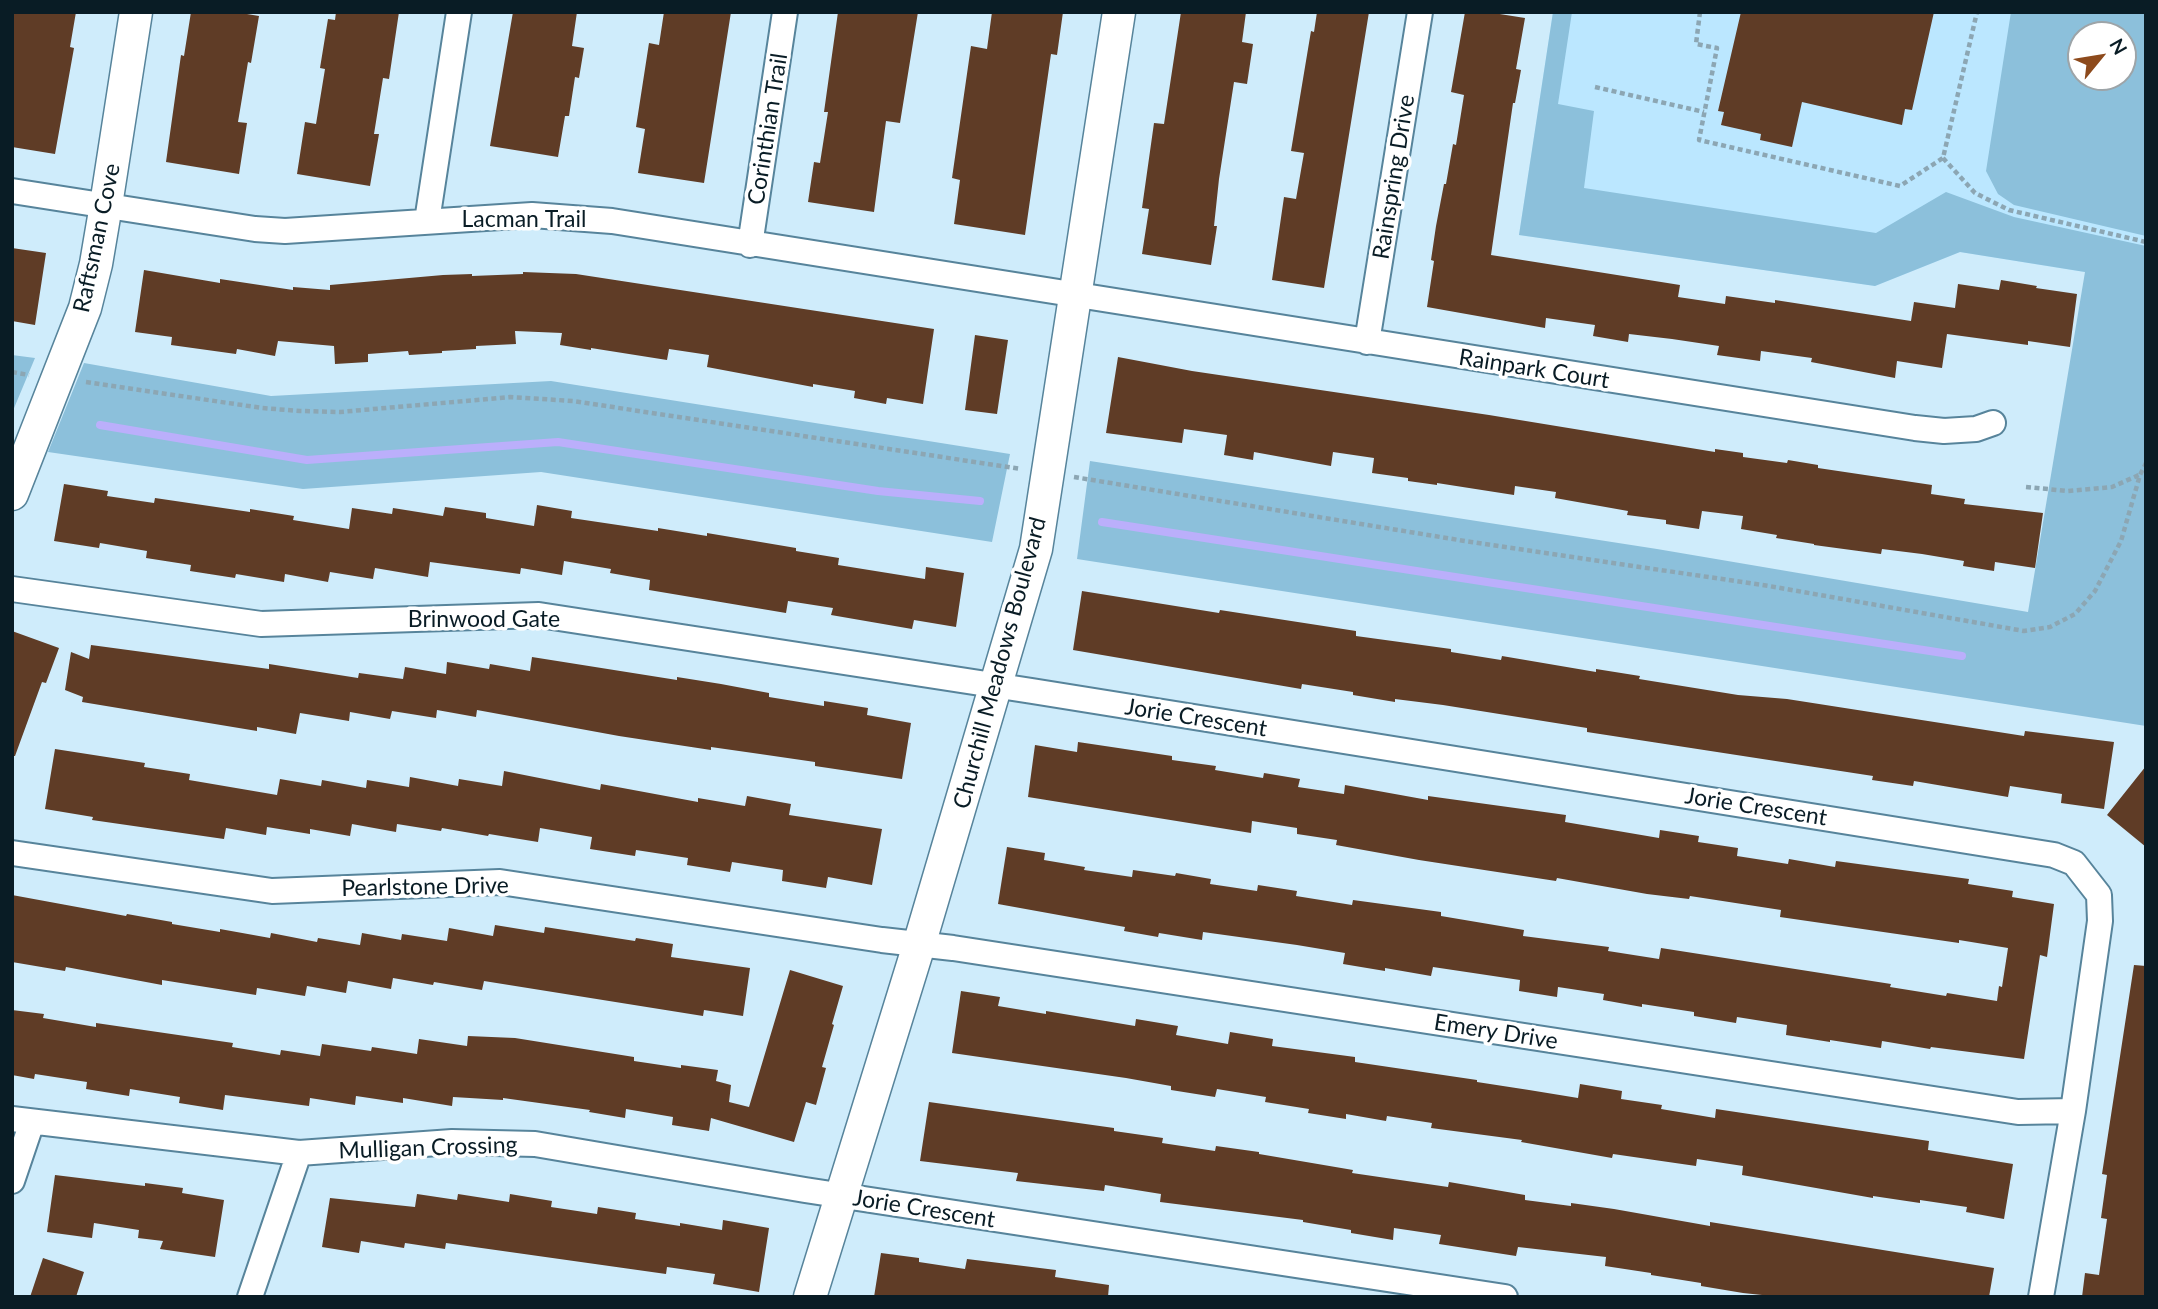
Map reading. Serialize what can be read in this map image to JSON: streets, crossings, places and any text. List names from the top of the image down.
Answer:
{
  "streets": {
    "street": [
      "Corinthian Trail",
      "Rainspring Drive",
      "Lacman Trail",
      "Raftsman Cove",
      "Rainpark Court",
      "Brinwood Gate",
      "Churchill Meadows Boulevard",
      "Jorie Crescent",
      "Pearlstone Drive",
      "Emery Drive",
      "Mulligan Crossing"
    ]
  },
  "crossings": [
    ["Corinthian Trail", "Lacman Trail"],
    ["Rainspring Drive", "Rainpark Court"],
    ["Lacman Trail", "Raftsman Cove"],
    ["Lacman Trail", "Rainpark Court"],
    ["Lacman Trail", "Churchill Meadows Boulevard"],
    ["Rainpark Court", "Churchill Meadows Boulevard"],
    ["Brinwood Gate", "Churchill Meadows Boulevard"],
    ["Brinwood Gate", "Jorie Crescent"],
    ["Churchill Meadows Boulevard", "Jorie Crescent"],
    ["Churchill Meadows Boulevard", "Pearlstone Drive"],
    ["Churchill Meadows Boulevard", "Emery Drive"],
    ["Churchill Meadows Boulevard", "Mulligan Crossing"],
    ["Jorie Crescent", "Emery Drive"],
    ["Jorie Crescent", "Mulligan Crossing"],
    ["Pearlstone Drive", "Emery Drive"]
  ],
  "north": "top right"
}
